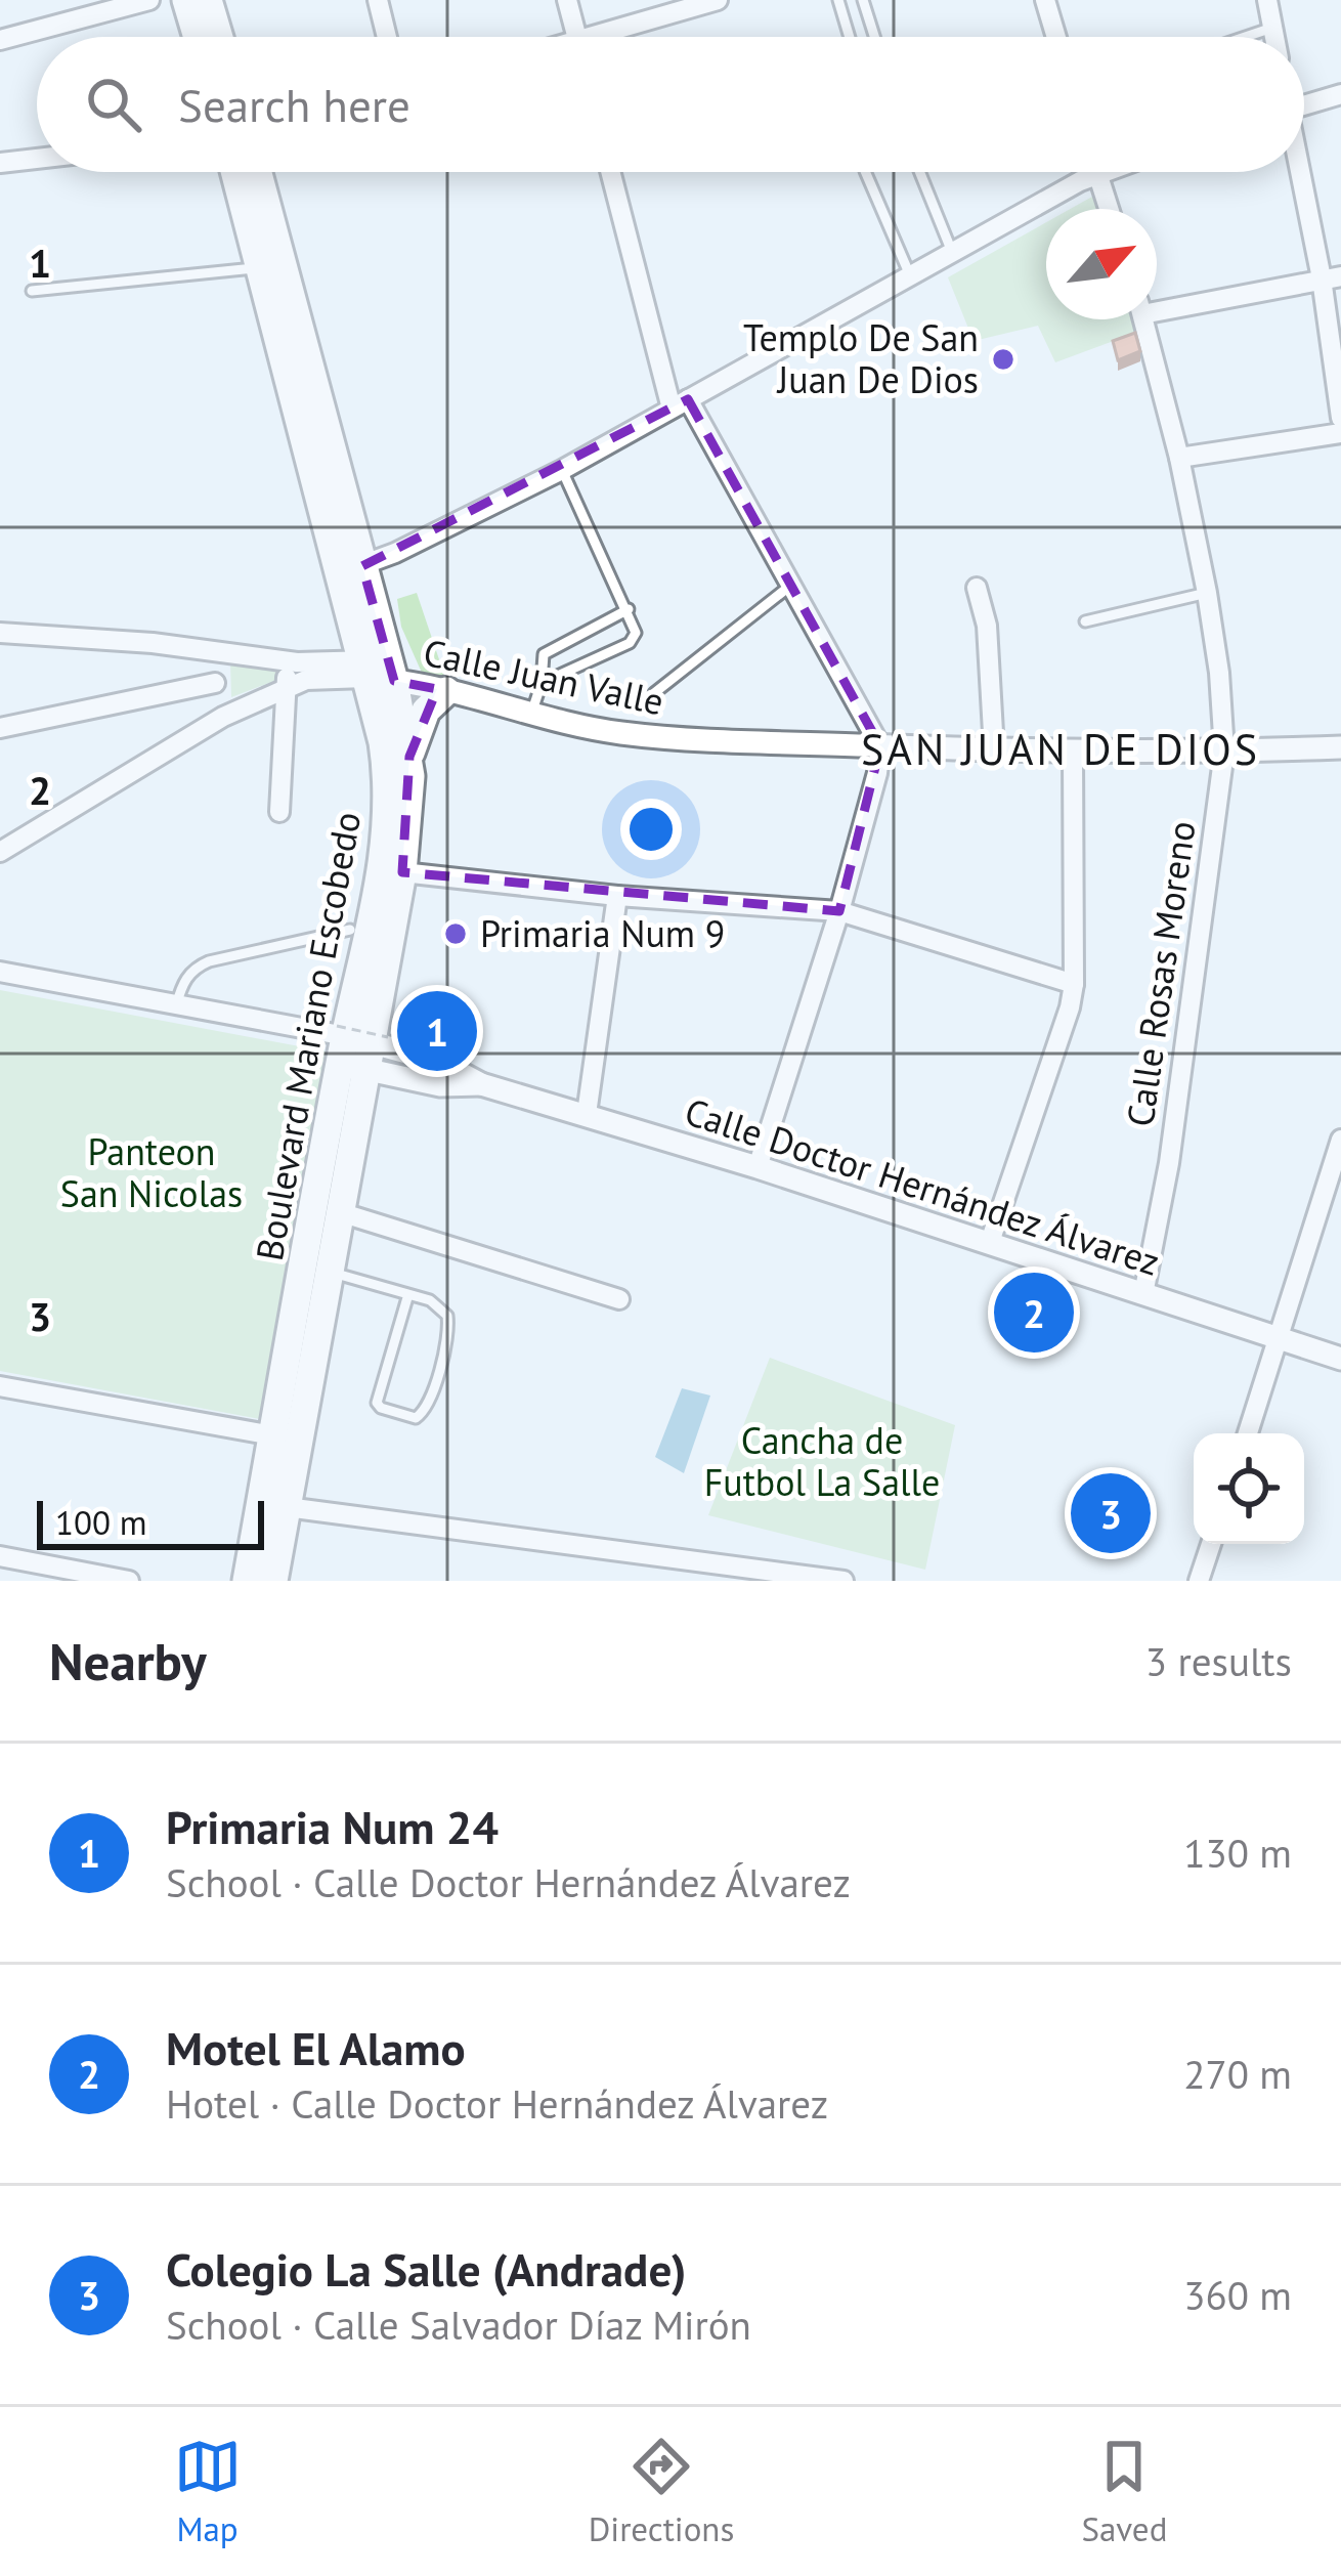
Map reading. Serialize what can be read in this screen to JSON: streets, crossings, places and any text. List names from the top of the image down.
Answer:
{
  "streets": {
    "main road": ["Boulevard Mariano Escobedo"],
    "street": ["Calle Juan Valle", "Calle Rosas Moreno", "Calle Doctor Hernández Álvarez"]
  },
  "crossings": [
    ["Calle Juan Valle", "Calle Rosas Moreno"],
    ["Calle Juan Valle", "Boulevard Mariano Escobedo"],
    ["Calle Rosas Moreno", "Calle Doctor Hernández Álvarez"],
    ["Boulevard Mariano Escobedo", "Calle Doctor Hernández Álvarez"]
  ],
  "districts": ["SAN JUAN DE DIOS"],
  "parks": ["Panteon San Nicolas", "Cancha de Futbol La Salle"],
  "places": ["Templo De San Juan De Dios", "Primaria Num 9"],
  "scale_bar": "100 m",
  "north": "top right",
  "page": {
    "search": "Search here",
    "pins": ["1", "2", "3"],
    "scale": "100 m",
    "heading": ["Nearby", "3 results"],
    "list": [
      {
        "mark": "1",
        "name": "Primaria Num 24",
        "note": "School · Calle Doctor Hernández Álvarez",
        "value": "130 m"
      },
      {
        "mark": "2",
        "name": "Motel El Alamo",
        "note": "Hotel · Calle Doctor Hernández Álvarez",
        "value": "270 m"
      },
      {
        "mark": "3",
        "name": "Colegio La Salle (Andrade)",
        "note": "School · Calle Salvador Díaz Mirón",
        "value": "360 m"
      }
    ],
    "nav": ["Map", "Directions", "Saved"]
  },
  "grid": {
    "rows": ["1", "2", "3"]
  }
}
